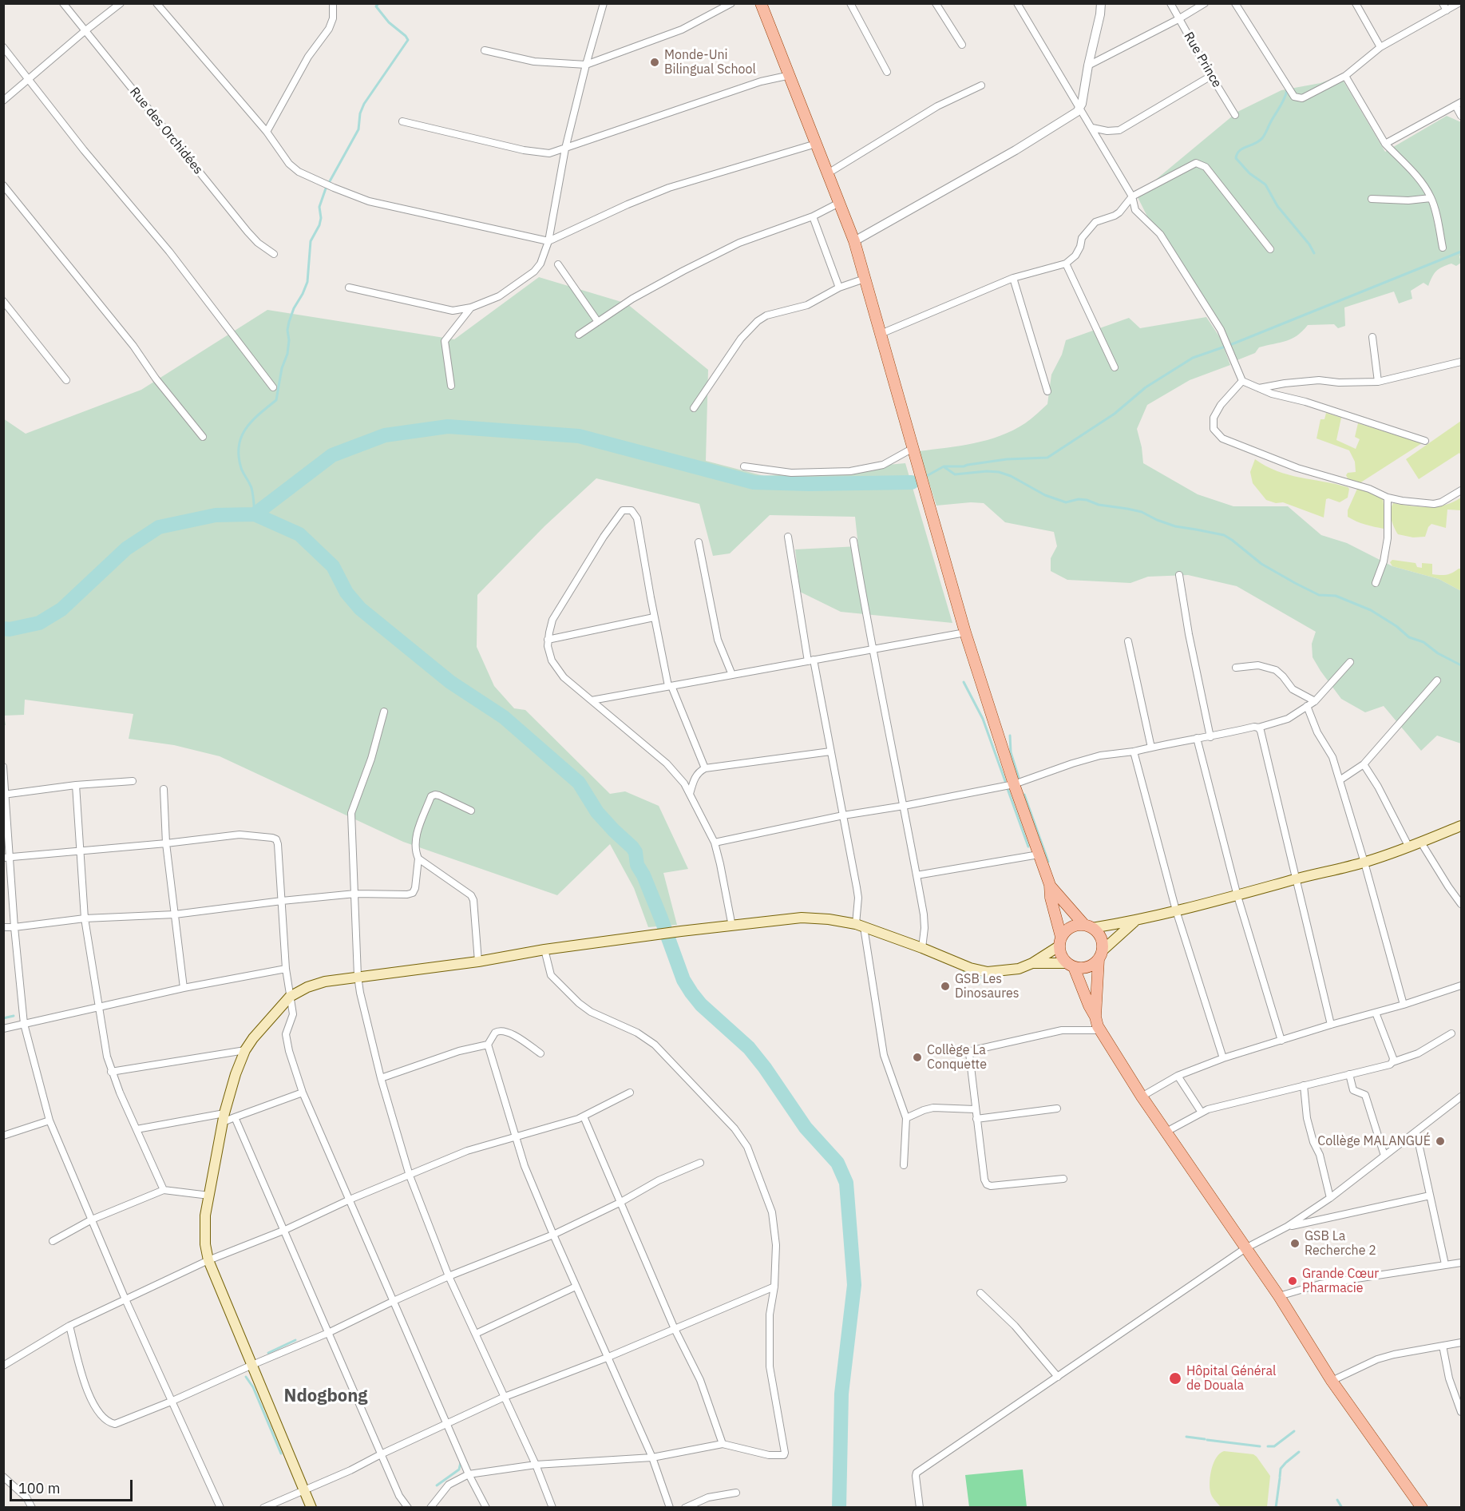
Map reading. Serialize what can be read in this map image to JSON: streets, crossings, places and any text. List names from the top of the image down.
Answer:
{
  "streets": {
    "street": ["Rue Prince", "Rue des Orchidées"]
  },
  "districts": ["Ndogbong"],
  "places": [
    "Monde-Uni Bilingual School",
    "GSB Les Dinosaures",
    "Collège La Conquette",
    "Collège MALANGUÉ",
    "GSB La Recherche 2",
    "Grande Cœur Pharmacie",
    "Hôpital Général de Douala"
  ],
  "scale_bar": "100 m"
}
